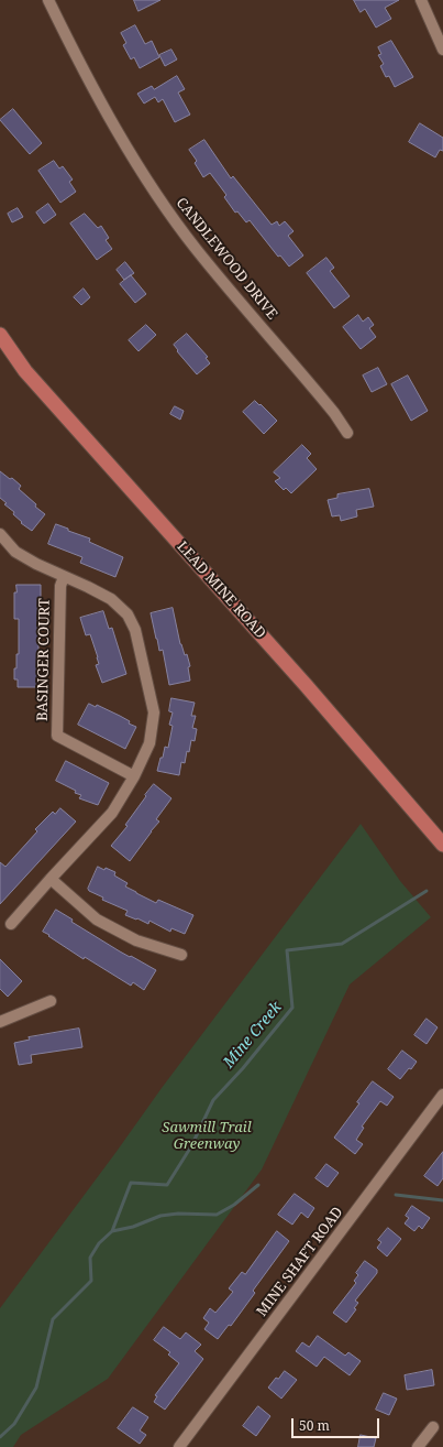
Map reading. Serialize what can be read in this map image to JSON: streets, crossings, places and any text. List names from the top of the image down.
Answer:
{
  "streets": {
    "main road": ["LEAD MINE ROAD"],
    "street": ["CANDLEWOOD DRIVE", "BASINGER COURT", "MINE SHAFT ROAD"]
  },
  "water": ["Mine Creek"],
  "parks": ["Sawmill Trail Greenway"],
  "scale_bar": "50 m"
}
